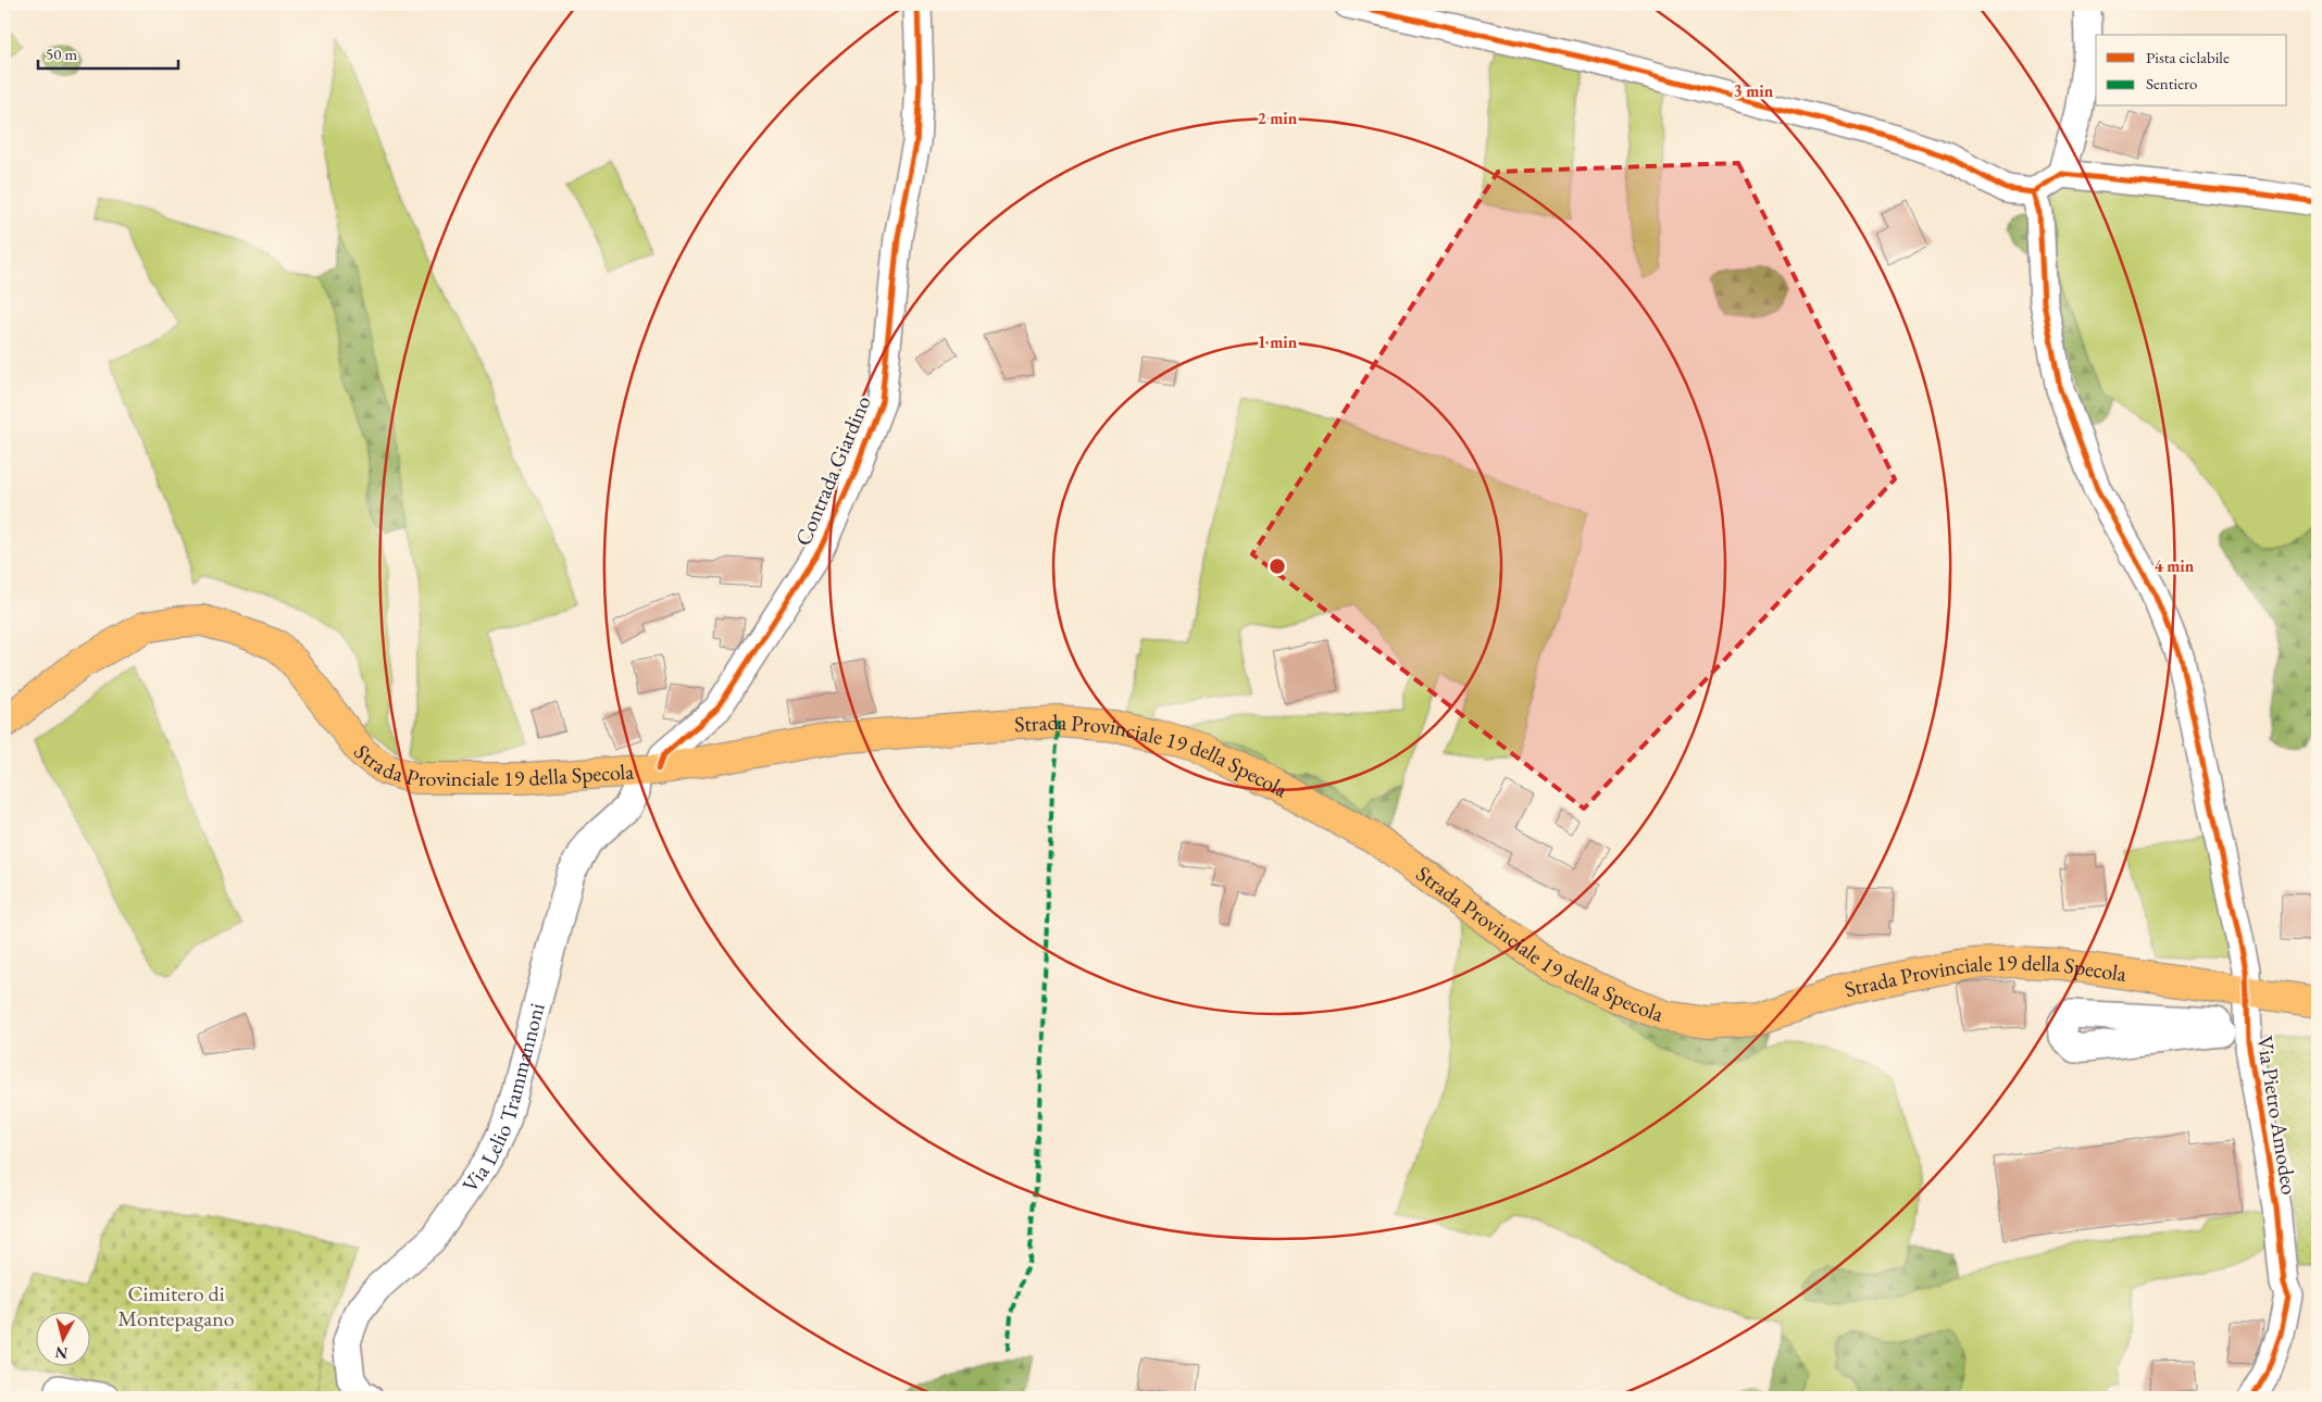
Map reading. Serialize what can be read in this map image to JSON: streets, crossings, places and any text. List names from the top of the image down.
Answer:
{
  "streets": {
    "main road": ["Strada Provinciale 19 della Specola"],
    "street": ["Contrada Giardino", "Via Lelio Trammannoni", "Via Pietro Amodeo"]
  },
  "crossings": [
    ["Contrada Giardino", "Strada Provinciale 19 della Specola"],
    ["Contrada Giardino", "Via Lelio Trammannoni"],
    ["Strada Provinciale 19 della Specola", "Via Lelio Trammannoni"],
    ["Strada Provinciale 19 della Specola", "Via Pietro Amodeo"]
  ],
  "parks": ["Cimitero di Montepagano"],
  "legend": ["Pista ciclabile", "Sentiero"],
  "scale_bar": "50 m",
  "north": "bottom",
  "rings": [
    "3 min",
    "2 min",
    "1 min",
    "4 min"
  ]
}
